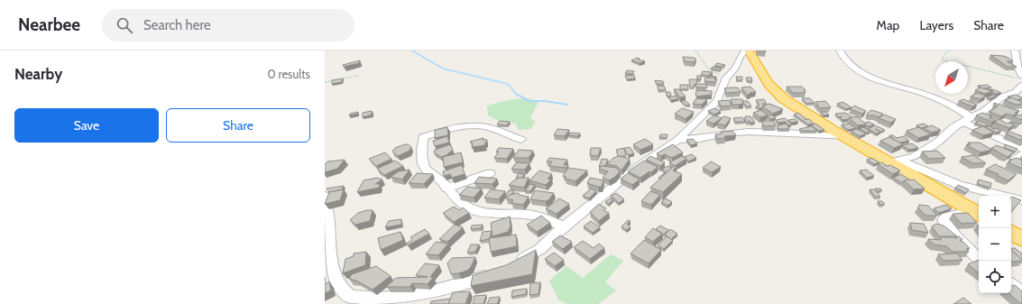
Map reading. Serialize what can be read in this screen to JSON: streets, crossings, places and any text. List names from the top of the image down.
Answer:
{
  "north": "bottom left",
  "page": {
    "header": "Nearbee",
    "search": "Search here",
    "nav": ["Map", "Layers", "Share"],
    "heading": ["Nearby", "0 results"],
    "buttons": ["Save", "Share"],
    "map_buttons": ["+", "−"]
  }
}
